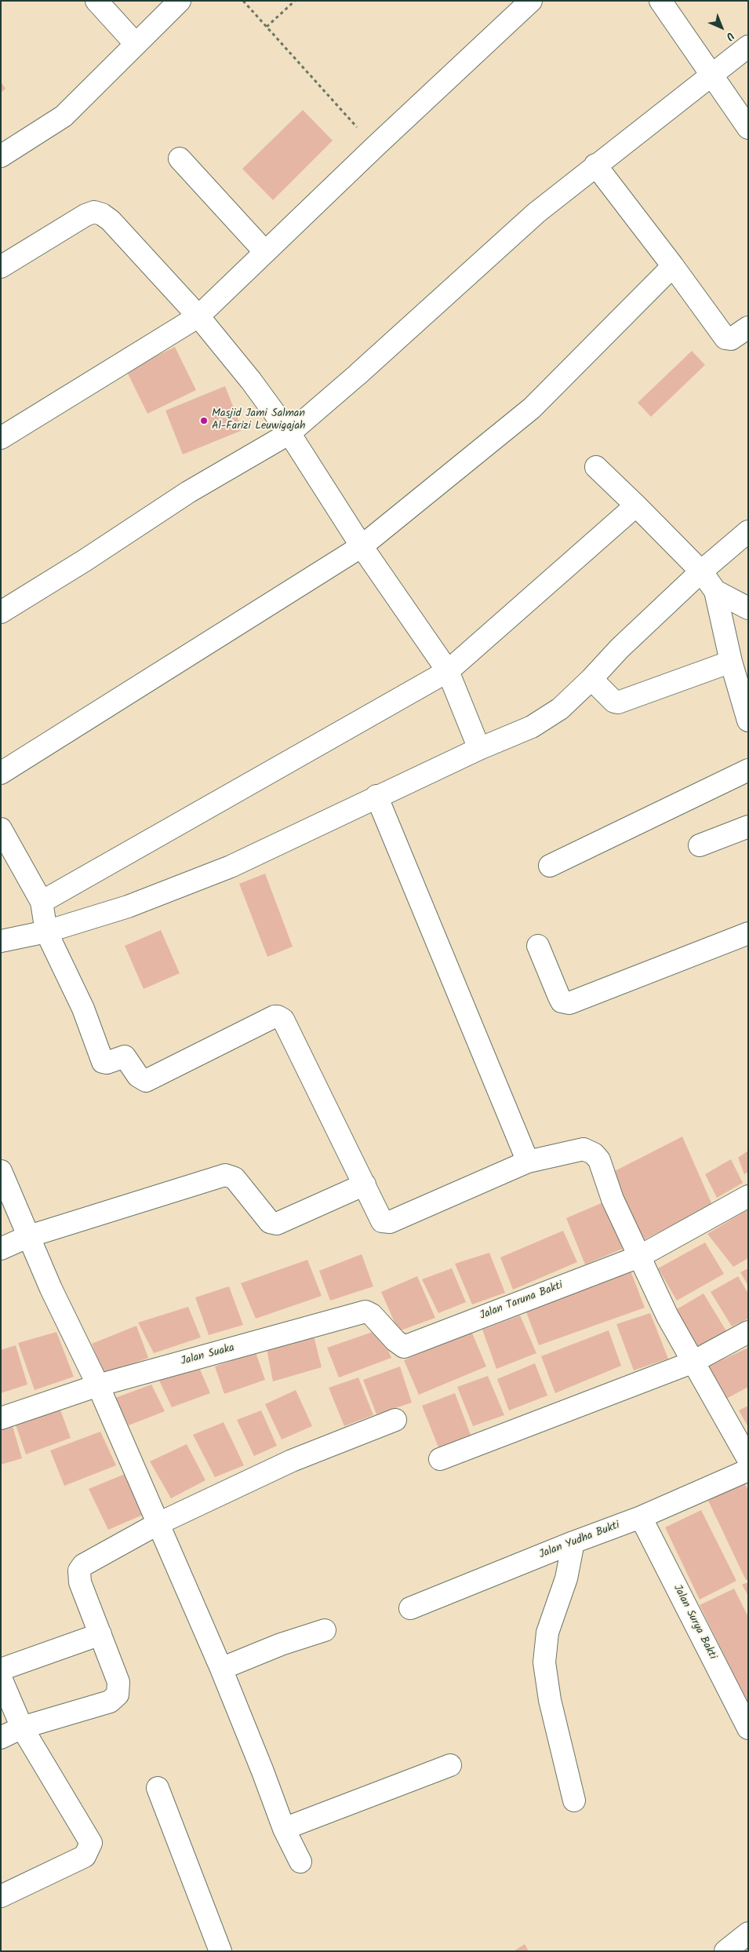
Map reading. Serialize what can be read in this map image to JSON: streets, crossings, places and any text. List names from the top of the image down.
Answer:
{
  "streets": {
    "street": [
      "Jalan Taruna Bakti",
      "Jalan Suaka",
      "Jalan Yudha Bukti",
      "Jalan Surya Bakti"
    ]
  },
  "crossings": [
    ["Jalan Taruna Bakti", "Jalan Suaka"],
    ["Jalan Yudha Bukti", "Jalan Surya Bakti"]
  ],
  "places": ["Masjid Jami Salman Al-Farizi Leuwigajah"],
  "north": "bottom right"
}
